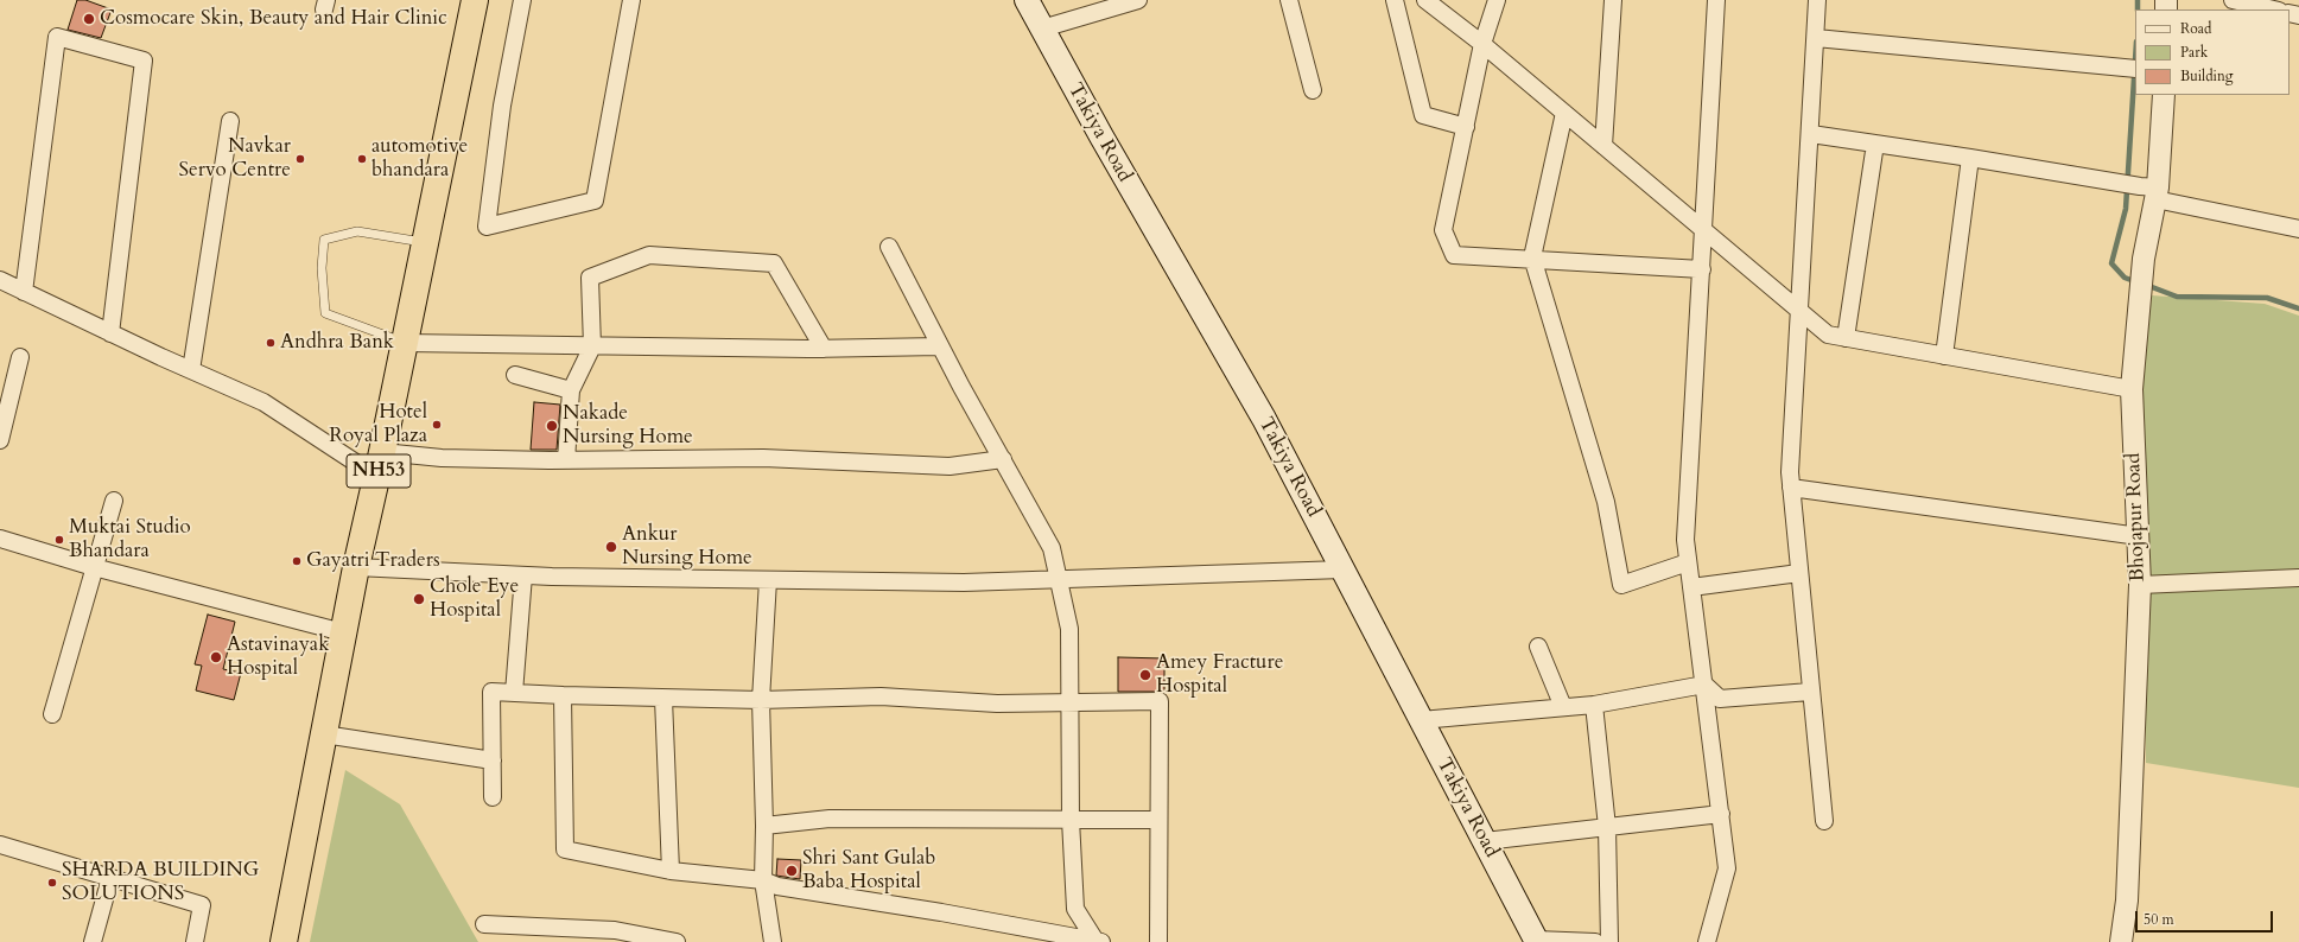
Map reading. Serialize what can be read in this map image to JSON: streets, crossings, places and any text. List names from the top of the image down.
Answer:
{
  "streets": {
    "highway": ["NH53"],
    "main road": ["Takiya Road"],
    "street": ["Bhojapur Road"]
  },
  "places": [
    "Cosmocare Skin, Beauty and Hair Clinic",
    "Navkar Servo Centre",
    "automotive bhandara",
    "Andhra Bank",
    "Hotel Royal Plaza",
    "Nakade Nursing Home",
    "Muktai Studio Bhandara",
    "Ankur Nursing Home",
    "Gayatri Traders",
    "Chole Eye Hospital",
    "Astavinayak Hospital",
    "Amey Fracture Hospital",
    "Shri Sant Gulab Baba Hospital",
    "SHARDA BUILDING SOLUTIONS"
  ],
  "legend": ["Road", "Park", "Building"],
  "scale_bar": "50 m"
}
